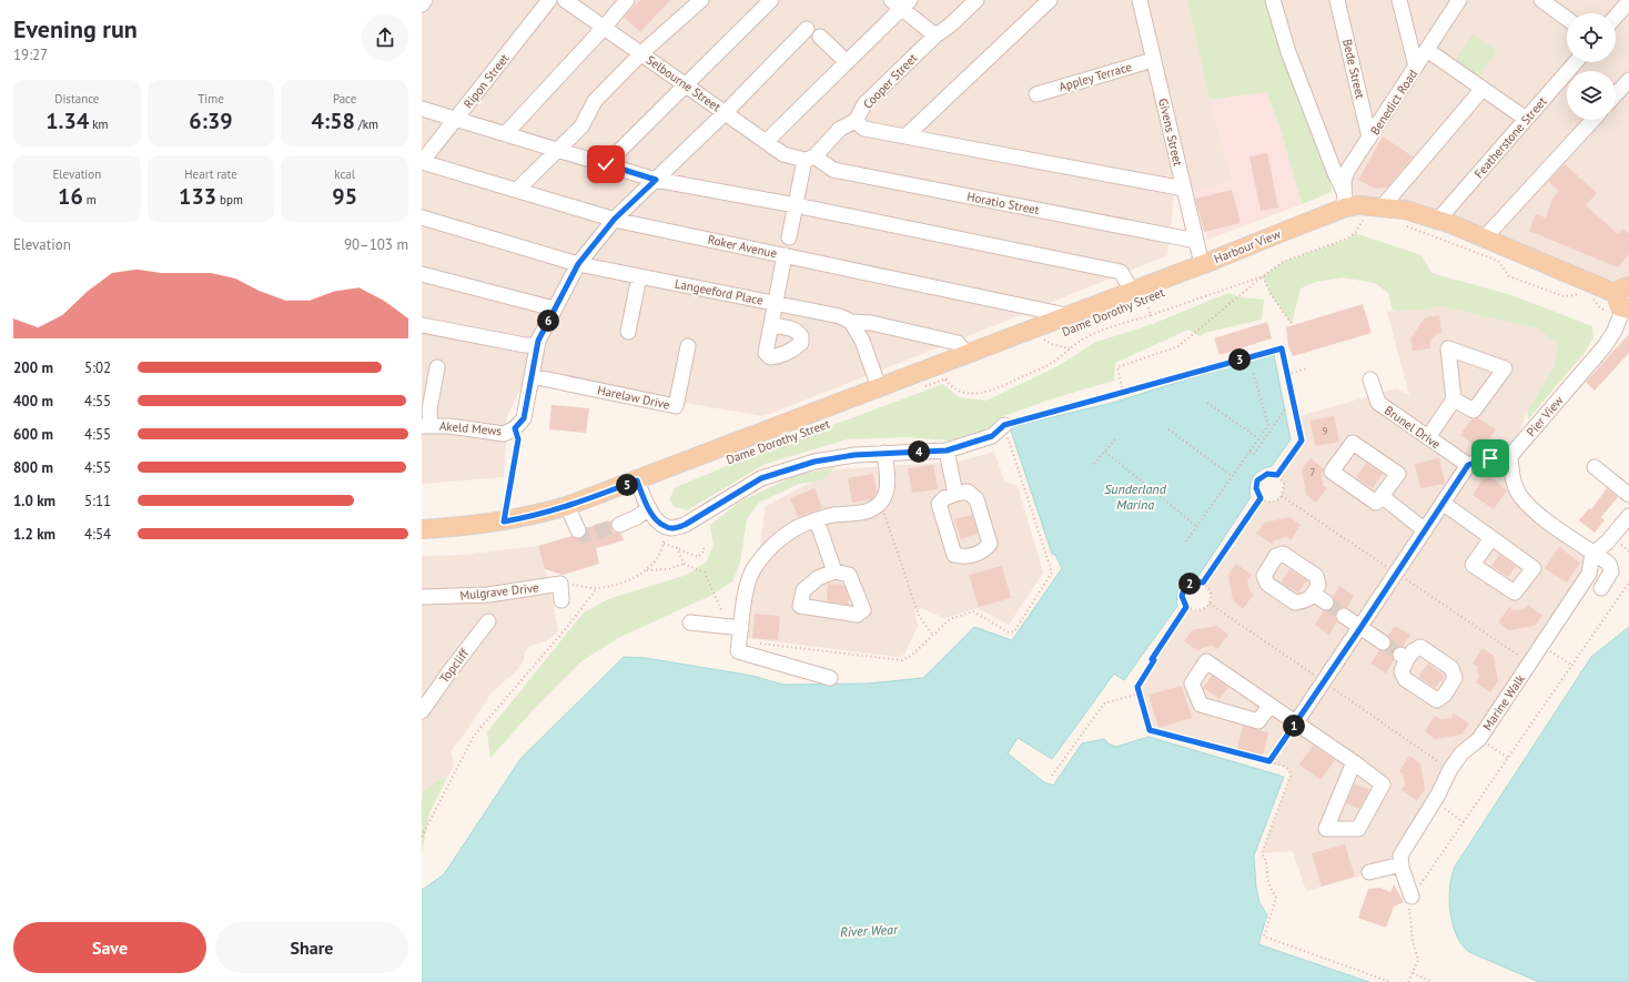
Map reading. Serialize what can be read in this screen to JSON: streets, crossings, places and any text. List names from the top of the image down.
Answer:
{
  "streets": {
    "main road": ["Harbour View", "Dame Dorothy Street"],
    "street": [
      "Bede Street",
      "Appley Terrace",
      "Ripon Street",
      "Cooper Street",
      "Selbourne Street",
      "Benedict Road",
      "Givens Street",
      "Featherstone Street",
      "Horatio Street",
      "Roker Avenue",
      "Langeeford Place",
      "Harelaw Drive",
      "Pier View",
      "Brunel Drive",
      "Akeld Mews",
      "Mulgrave Drive",
      "Topcliff",
      "Marine Walk"
    ]
  },
  "crossings": [
    ["Bede Street", "Benedict Road"],
    ["Appley Terrace", "Givens Street"],
    ["Ripon Street", "Roker Avenue"],
    ["Cooper Street", "Selbourne Street"],
    ["Cooper Street", "Horatio Street"],
    ["Selbourne Street", "Horatio Street"],
    ["Selbourne Street", "Akeld Mews"],
    ["Benedict Road", "Harbour View"],
    ["Givens Street", "Horatio Street"],
    ["Givens Street", "Harbour View"],
    ["Featherstone Street", "Harbour View"],
    ["Roker Avenue", "Harbour View"],
    ["Roker Avenue", "Akeld Mews"],
    ["Harbour View", "Dame Dorothy Street"],
    ["Harbour View", "Pier View"],
    ["Langeeford Place", "Akeld Mews"],
    ["Harelaw Drive", "Akeld Mews"]
  ],
  "water": ["Sunderland Marina", "River Wear"],
  "house_numbers": ["9", "7"],
  "page": {
    "heading": ["Evening run", "19:27"],
    "stats": [
      ["Distance", "1.34 km"],
      ["Time", "6:39"],
      ["Pace", "4:58 /km"],
      ["Elevation", "16 m"],
      ["Heart rate", "133 bpm"],
      ["kcal", "95"]
    ],
    "chart": ["Elevation", "90–103 m"],
    "pins": [
      "6",
      "3",
      "4",
      "5",
      "2",
      "1"
    ],
    "list": [
      {
        "name": "200 m",
        "note": "5:02"
      },
      {
        "name": "400 m",
        "note": "4:55"
      },
      {
        "name": "600 m",
        "note": "4:55"
      },
      {
        "name": "800 m",
        "note": "4:55"
      },
      {
        "name": "1.0 km",
        "note": "5:11"
      },
      {
        "name": "1.2 km",
        "note": "4:54"
      }
    ],
    "buttons": ["Save", "Share"]
  }
}
